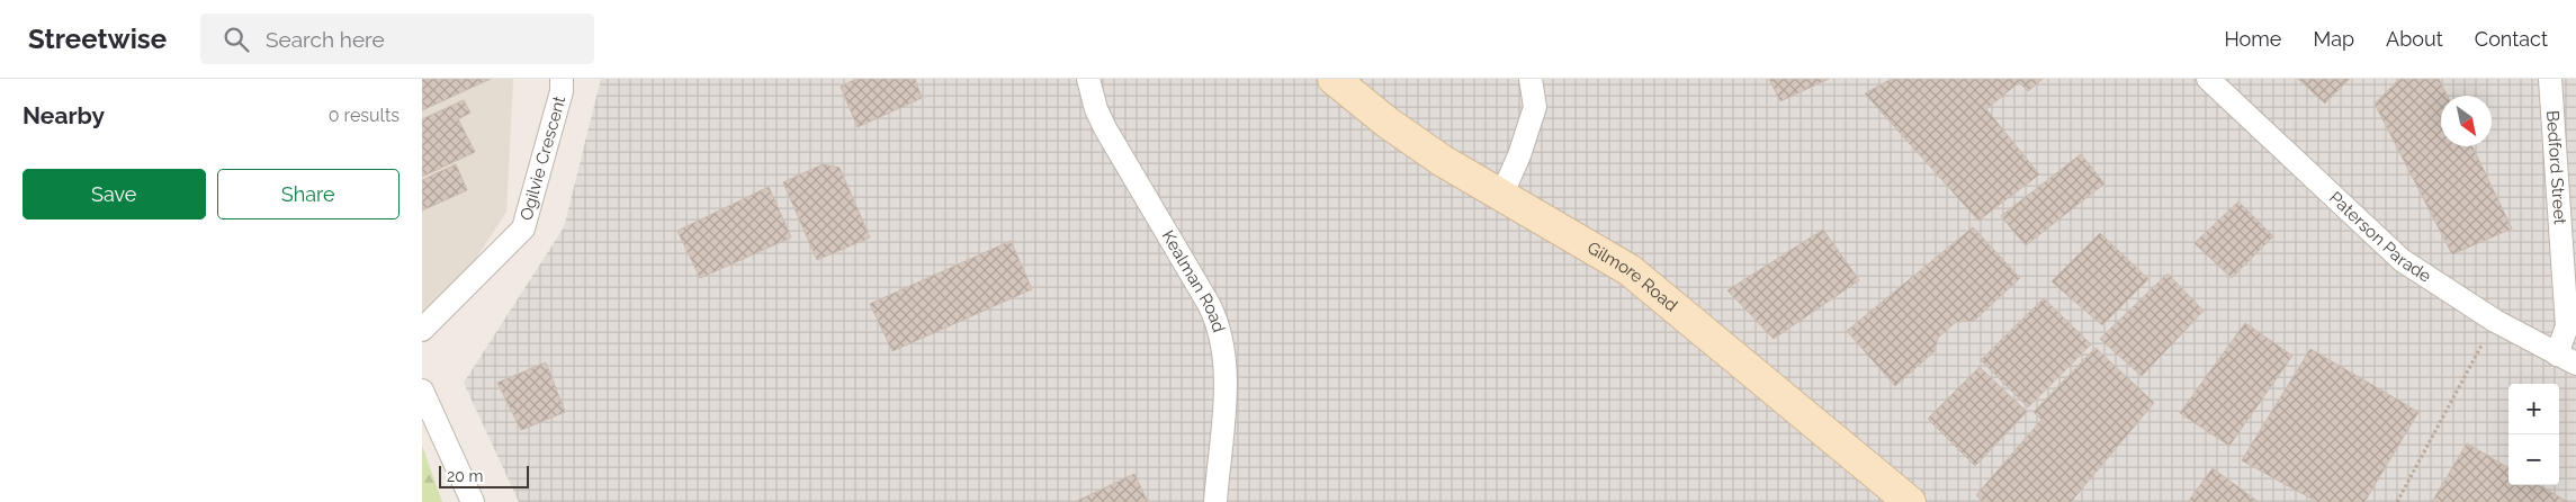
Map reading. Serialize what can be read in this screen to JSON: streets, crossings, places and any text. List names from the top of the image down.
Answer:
{
  "streets": {
    "street": [
      "Ogilvie Crescent",
      "Bedford Street",
      "Paterson Parade",
      "Gilmore Road",
      "Kealman Road"
    ]
  },
  "crossings": [
    ["Bedford Street", "Paterson Parade"]
  ],
  "scale_bar": "20 m",
  "north": "bottom right",
  "page": {
    "header": "Streetwise",
    "search": "Search here",
    "nav": [
      "Home",
      "Map",
      "About",
      "Contact"
    ],
    "heading": ["Nearby", "0 results"],
    "buttons": ["Save", "Share"],
    "map_buttons": ["+", "−"],
    "scale": "20 m"
  }
}
